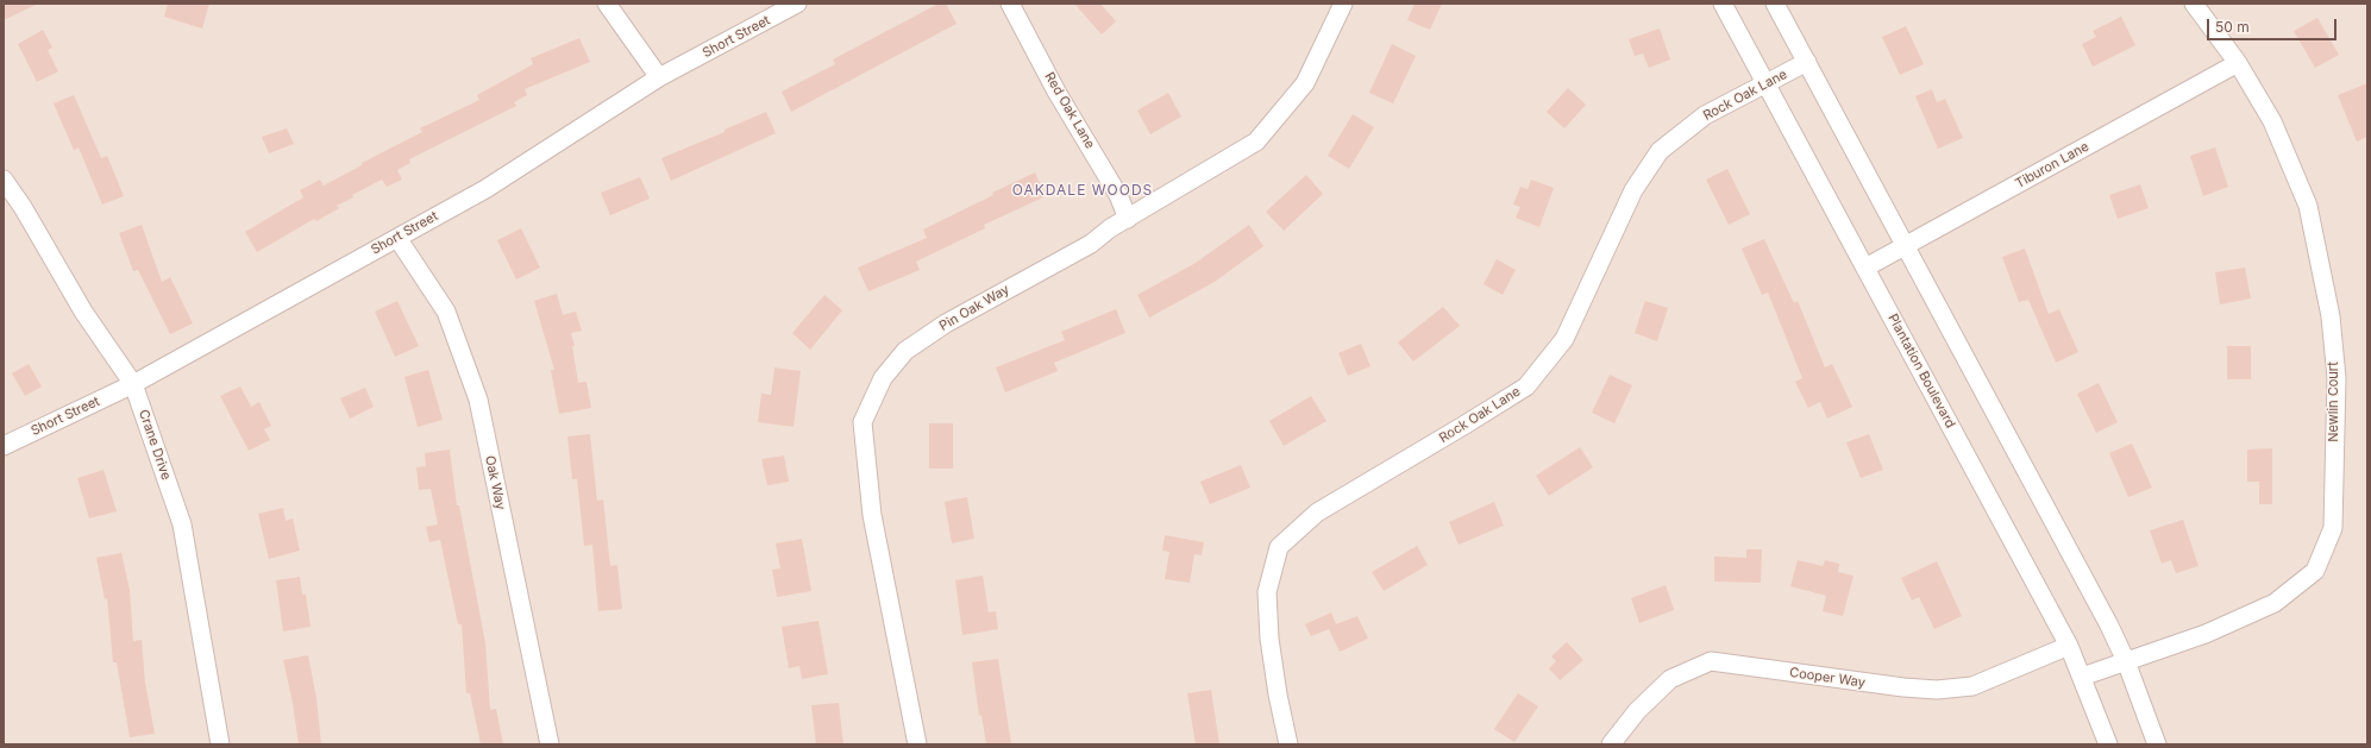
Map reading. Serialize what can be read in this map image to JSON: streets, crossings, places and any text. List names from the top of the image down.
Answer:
{
  "streets": {
    "street": [
      "Short Street",
      "Rock Oak Lane",
      "Red Oak Lane",
      "Tiburon Lane",
      "Pin Oak Way",
      "Plantation Boulevard",
      "Newlin Court",
      "Crane Drive",
      "Oak Way",
      "Cooper Way"
    ]
  },
  "crossings": [
    ["Short Street", "Crane Drive"],
    ["Short Street", "Oak Way"],
    ["Rock Oak Lane", "Plantation Boulevard"],
    ["Red Oak Lane", "Pin Oak Way"],
    ["Tiburon Lane", "Plantation Boulevard"],
    ["Tiburon Lane", "Newlin Court"],
    ["Plantation Boulevard", "Newlin Court"],
    ["Plantation Boulevard", "Cooper Way"]
  ],
  "districts": ["OAKDALE WOODS"],
  "scale_bar": "50 m"
}
